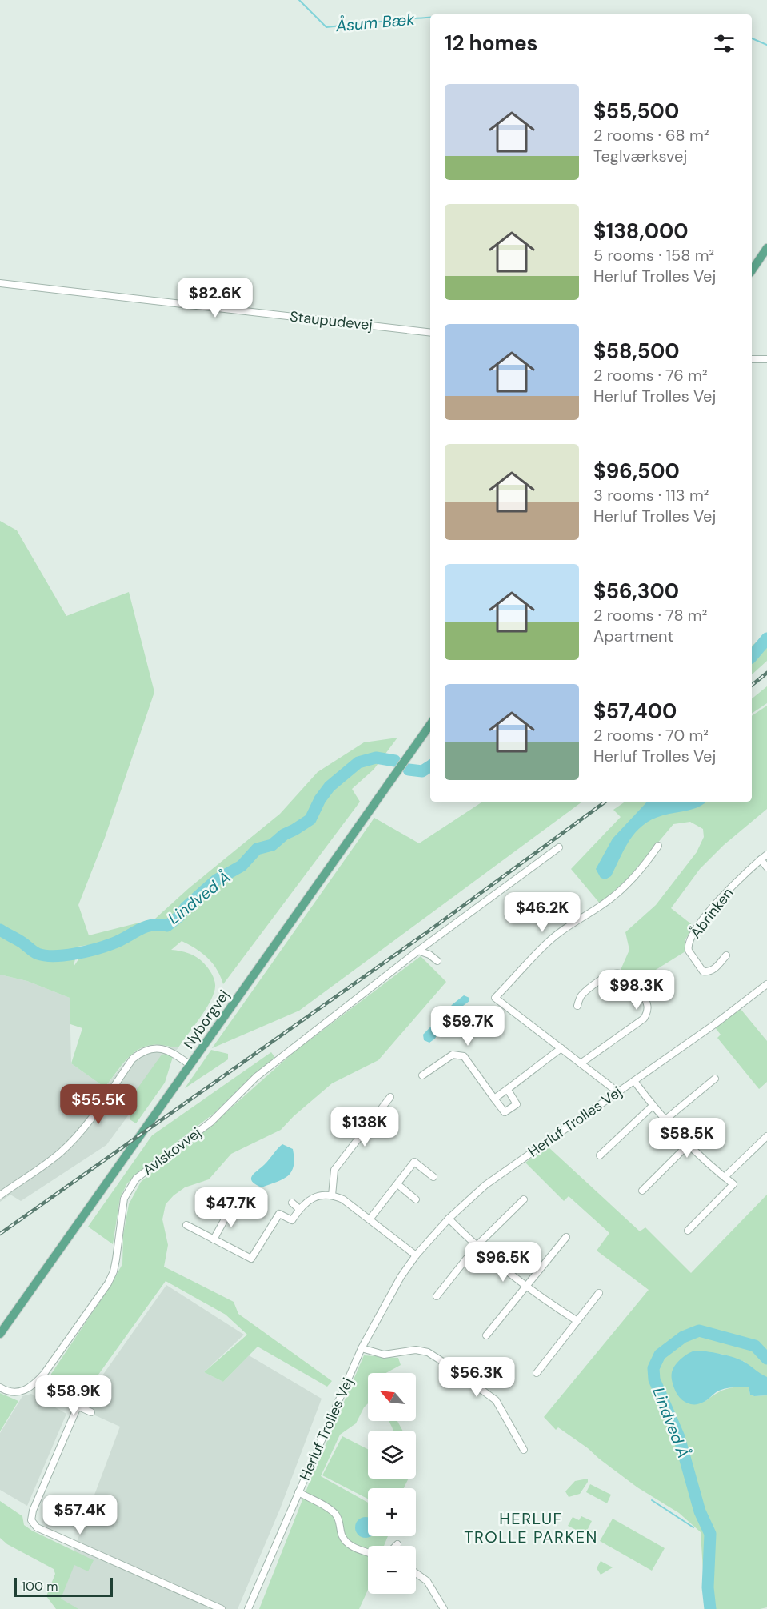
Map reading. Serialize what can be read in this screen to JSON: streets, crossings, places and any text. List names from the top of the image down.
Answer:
{
  "streets": {
    "main road": ["Nyborgvej"],
    "street": [
      "Staupudevej",
      "Åbrinken",
      "Herluf Trolles Vej",
      "Avlskovvej"
    ]
  },
  "districts": ["HERLUF TROLLE PARKEN"],
  "water": ["Åsum Bæk", "Lindved Å"],
  "scale_bar": "100 m",
  "north": "top left",
  "page": {
    "heading": "12 homes",
    "list": [
      {
        "name": "$55,500",
        "note": "2 rooms · 68 m² · Teglværksvej"
      },
      {
        "name": "$138,000",
        "note": "5 rooms · 158 m² · Herluf Trolles Vej"
      },
      {
        "name": "$58,500",
        "note": "2 rooms · 76 m² · Herluf Trolles Vej"
      },
      {
        "name": "$96,500",
        "note": "3 rooms · 113 m² · Herluf Trolles Vej"
      },
      {
        "name": "$56,300",
        "note": "2 rooms · 78 m² · Apartment"
      },
      {
        "name": "$57,400",
        "note": "2 rooms · 70 m² · Herluf Trolles Vej"
      }
    ],
    "price": [
      "$82.6K",
      "$46.2K",
      "$98.3K",
      "$59.7K",
      "$55.5K",
      "$138K",
      "$58.5K",
      "$47.7K",
      "$96.5K",
      "$56.3K",
      "$58.9K",
      "$57.4K"
    ],
    "map_buttons": ["+", "−"],
    "scale": "100 m"
  }
}
